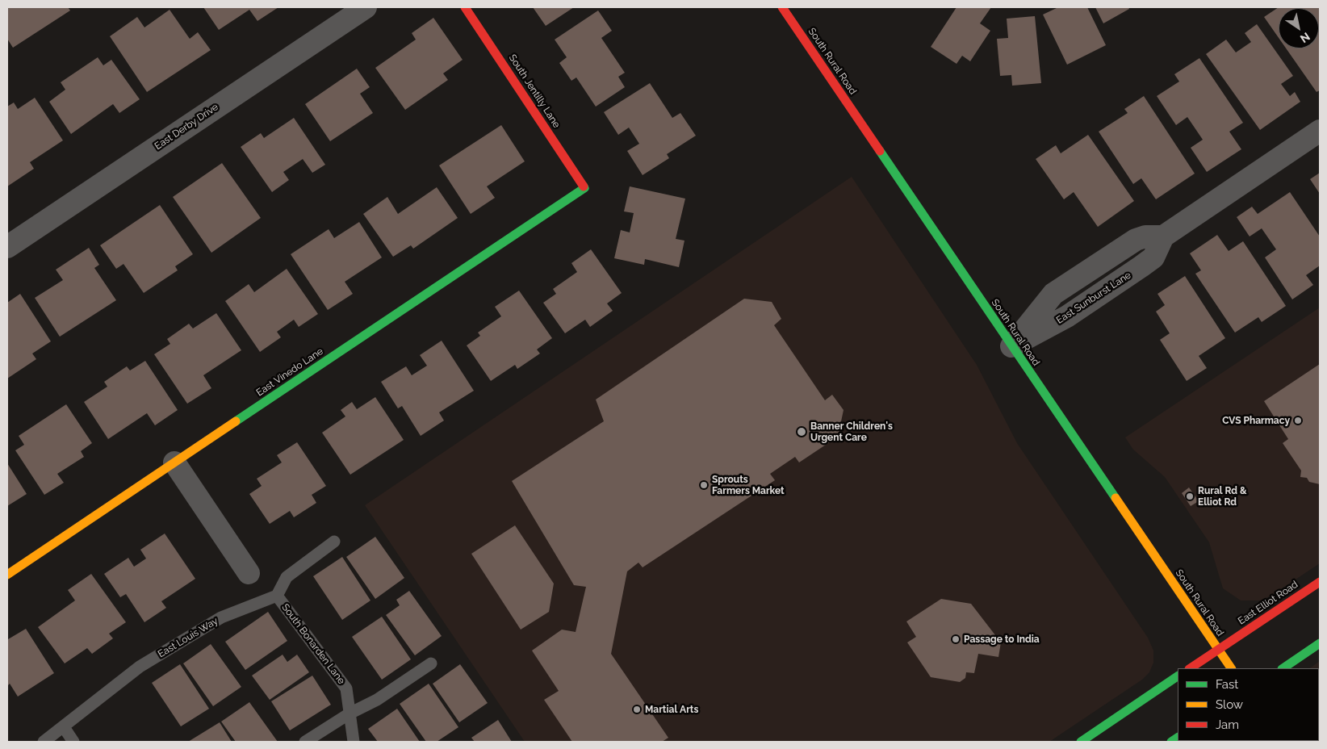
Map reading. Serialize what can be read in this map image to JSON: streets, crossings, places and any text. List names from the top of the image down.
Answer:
{
  "streets": {
    "main road": [
      "South Rural Road",
      "South Jentilly Lane",
      "East Vinedo Lane",
      "East Elliot Road"
    ],
    "street": ["East Derby Drive", "East Sunburst Lane"],
    "lane": ["East Louis Way", "South Bonarden Lane"]
  },
  "crossings": [
    ["South Rural Road", "East Sunburst Lane"],
    ["South Rural Road", "East Elliot Road"],
    ["South Jentilly Lane", "East Vinedo Lane"],
    ["East Louis Way", "South Bonarden Lane"]
  ],
  "places": [
    "CVS Pharmacy",
    "Banner Children's Urgent Care",
    "Sprouts Farmers Market",
    "Rural Rd & Elliot Rd",
    "Passage to India",
    "Martial Arts"
  ],
  "legend": ["Fast", "Slow", "Jam"],
  "north": "bottom right"
}
